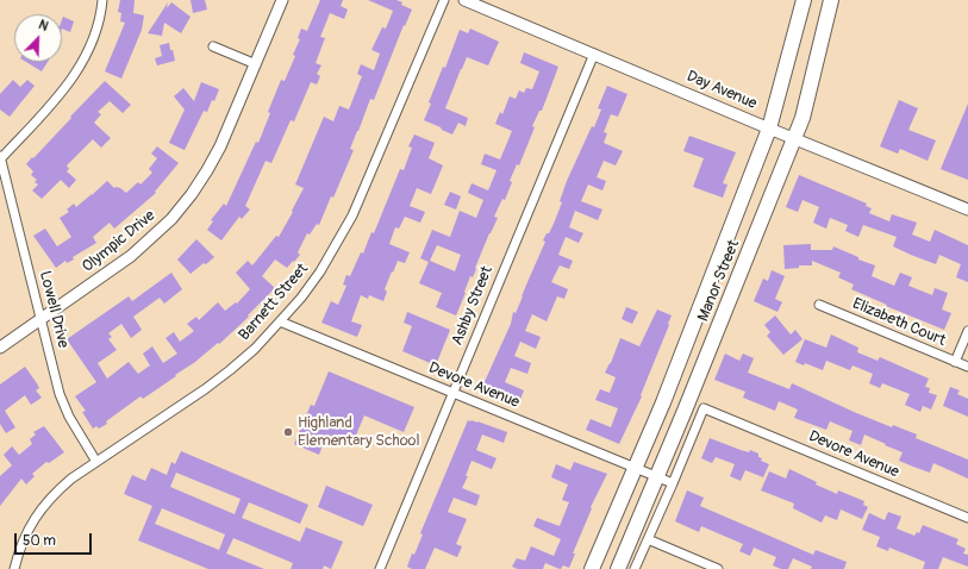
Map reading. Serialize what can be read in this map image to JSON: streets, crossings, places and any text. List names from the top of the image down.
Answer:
{
  "streets": {
    "main road": ["Manor Street"],
    "street": [
      "Day Avenue",
      "Olympic Drive",
      "Barnett Street",
      "Ashby Street",
      "Lowell Drive",
      "Elizabeth Court",
      "Devore Avenue"
    ]
  },
  "crossings": [
    ["Day Avenue", "Manor Street"],
    ["Day Avenue", "Ashby Street"],
    ["Olympic Drive", "Lowell Drive"],
    ["Manor Street", "Devore Avenue"],
    ["Barnett Street", "Lowell Drive"],
    ["Barnett Street", "Devore Avenue"],
    ["Ashby Street", "Devore Avenue"]
  ],
  "places": ["Highland Elementary School"],
  "scale_bar": "50 m",
  "north": "top right"
}
